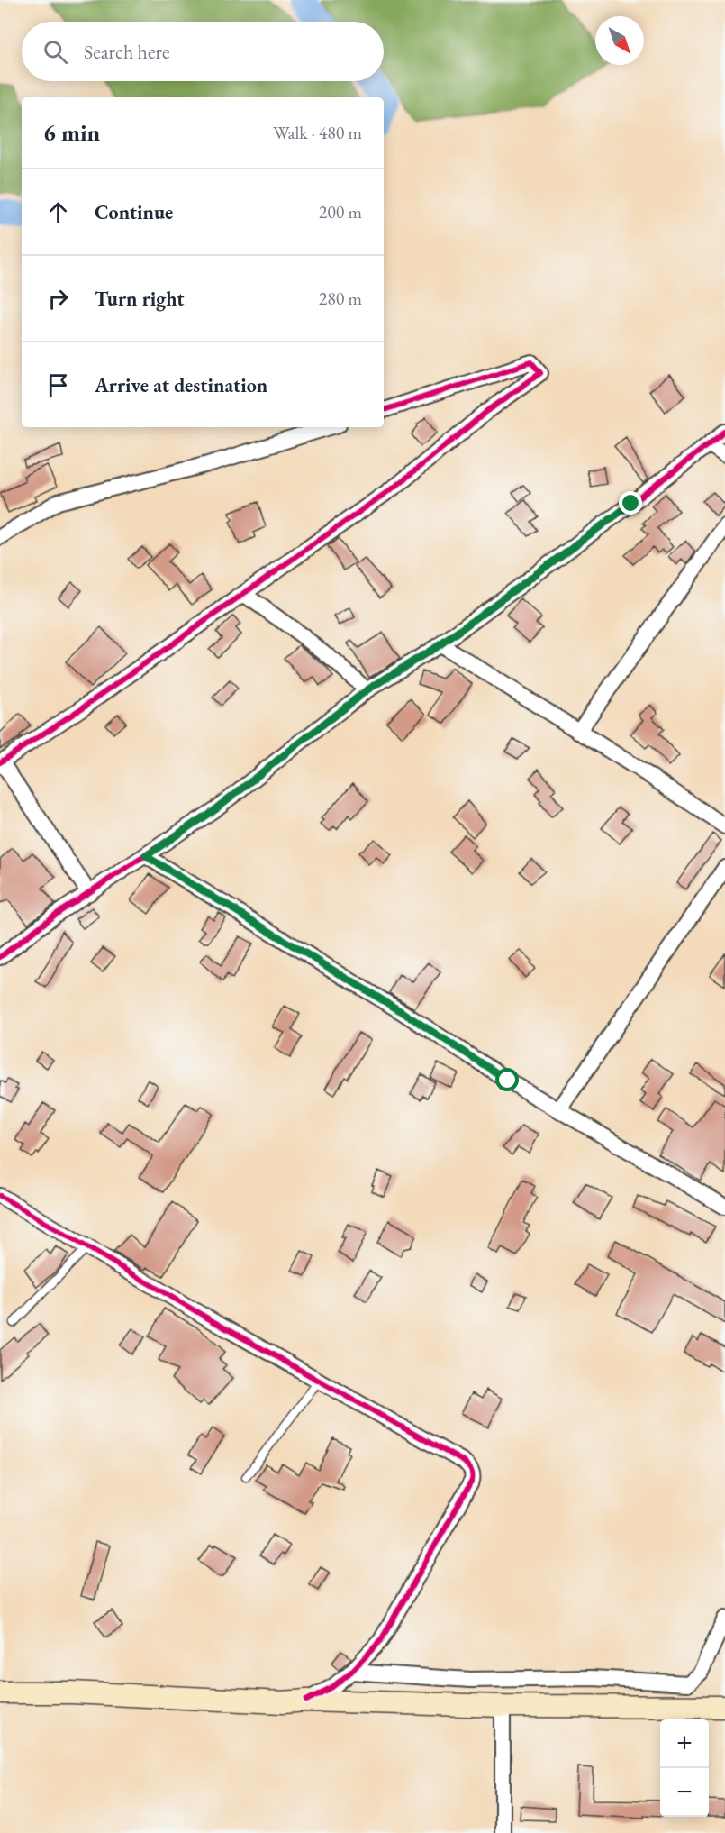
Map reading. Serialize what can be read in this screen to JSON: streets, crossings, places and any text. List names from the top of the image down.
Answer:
{
  "north": "bottom right",
  "page": {
    "search": "Search here",
    "heading": ["6 min", "Walk · 480 m"],
    "list": [
      ["Continue", "200 m"],
      ["Turn right", "280 m"],
      "Arrive at destination"
    ],
    "map_buttons": ["+", "−"]
  }
}
